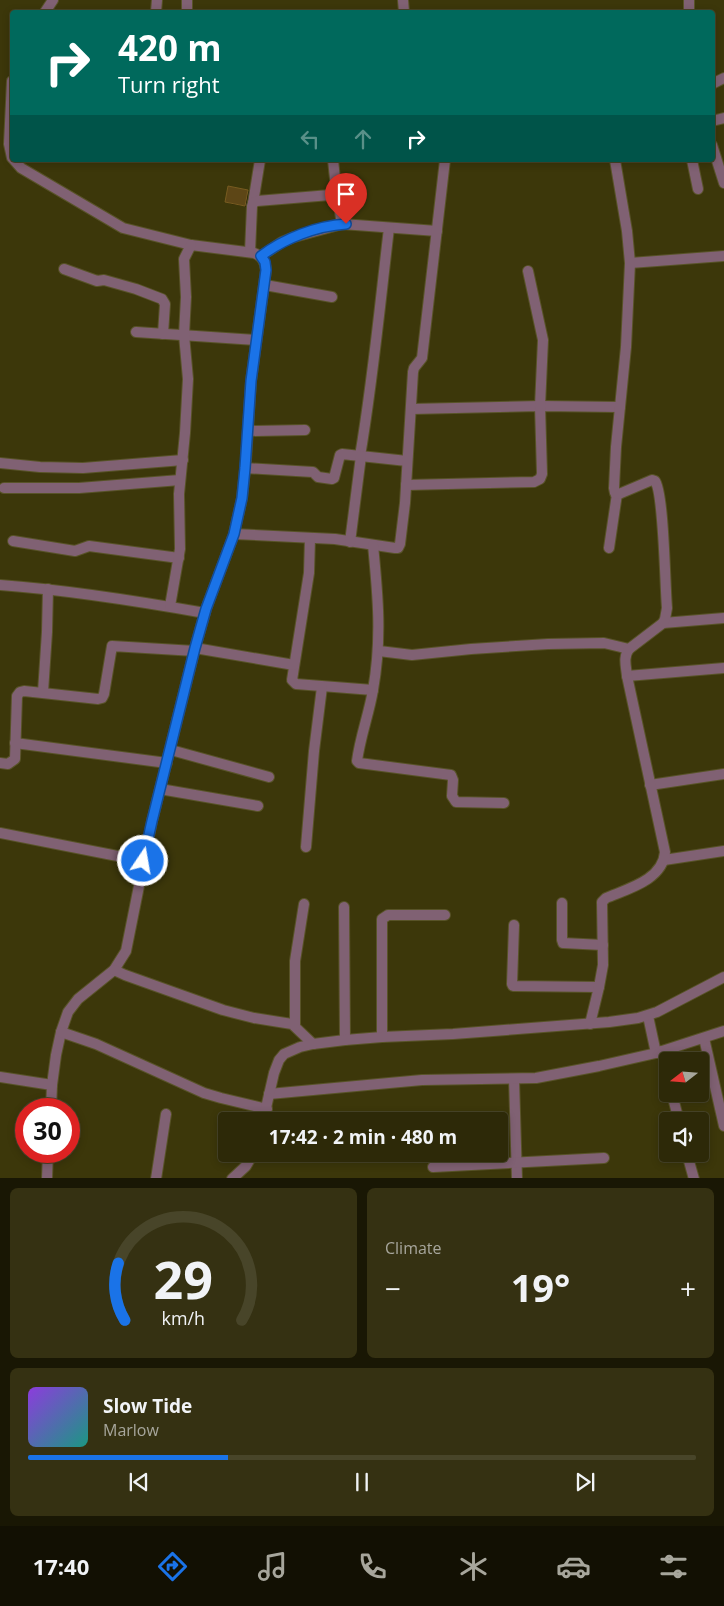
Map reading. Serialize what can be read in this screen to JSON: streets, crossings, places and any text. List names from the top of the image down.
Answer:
{
  "north": "left",
  "page": {
    "turn": ["420 m", "Turn right"],
    "limit": "30",
    "trip": "17:42 · 2 min · 480 m",
    "tile": "Climate",
    "heat": ["−", "19°", "+"],
    "song": ["Slow Tide", "Marlow"],
    "tabs": "17:40",
    "gauge": ["29", "km/h"]
  }
}
